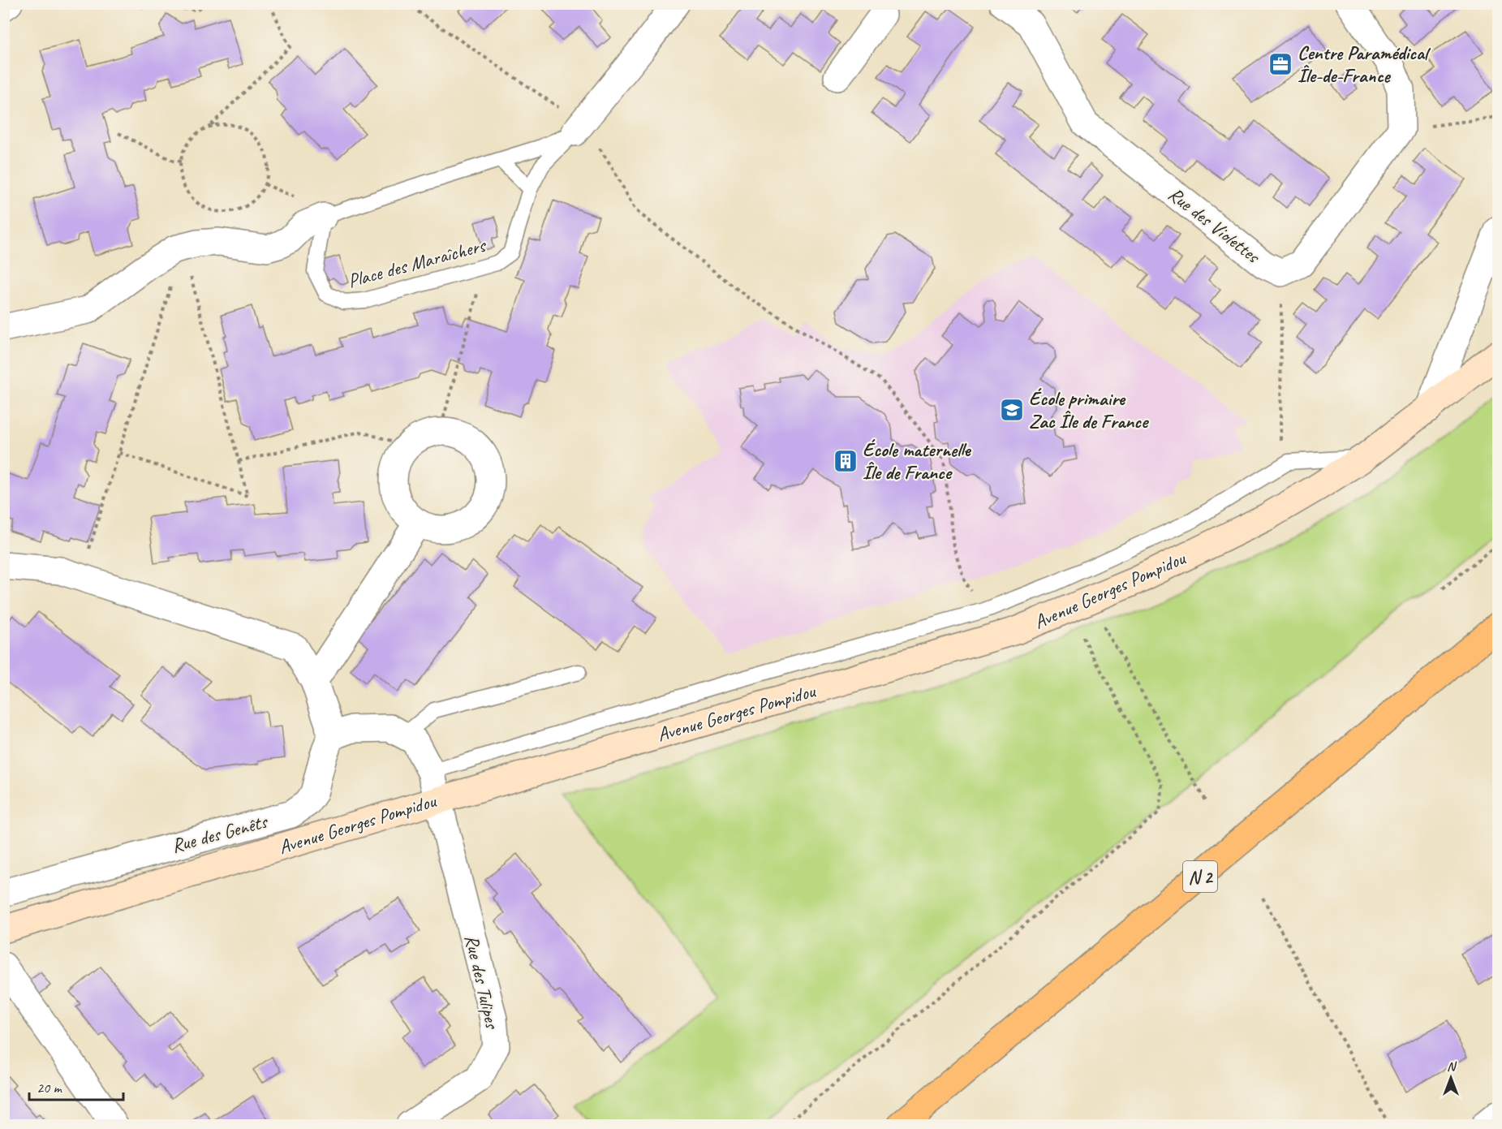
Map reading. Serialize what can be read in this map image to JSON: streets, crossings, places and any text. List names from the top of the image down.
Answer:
{
  "streets": {
    "main road": ["Avenue Georges Pompidou", "N 2"],
    "street": ["Rue des Violettes", "Rue des Genêts", "Rue des Tulipes"],
    "lane": ["Place des Maraîchers"]
  },
  "crossings": [
    ["Avenue Georges Pompidou", "Rue des Tulipes"]
  ],
  "places": {
    "office": ["Centre Paramédical Île-de-France"],
    "school or university": ["École primaire Zac Île de France"],
    "building": ["École maternelle Île de France"]
  },
  "scale_bar": "20 m",
  "north": "top"
}
